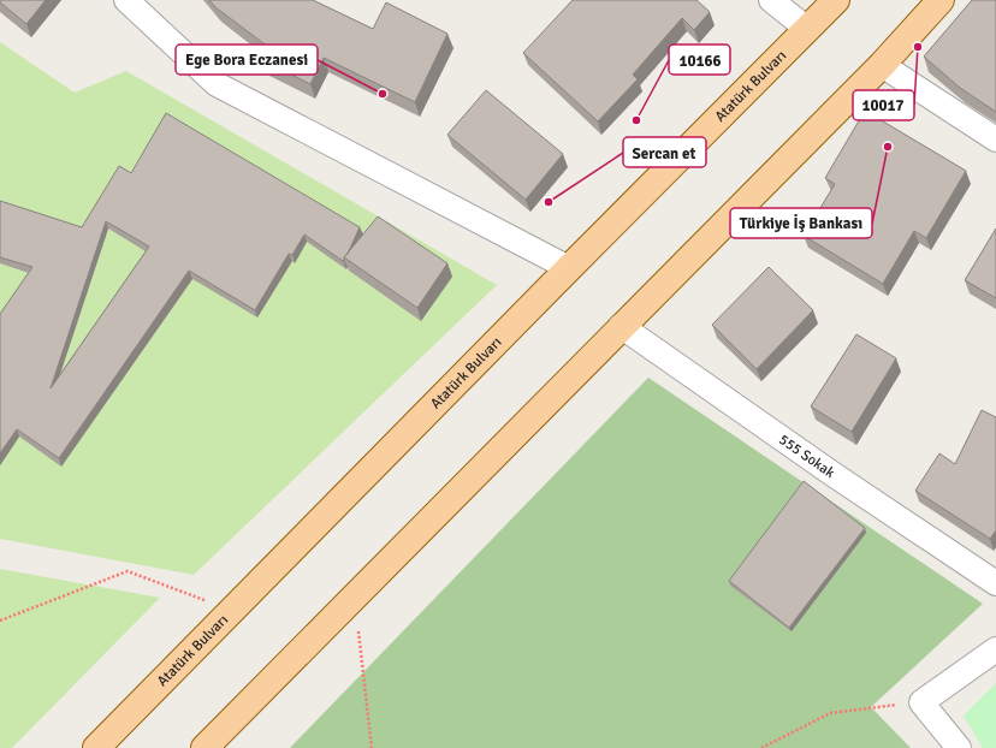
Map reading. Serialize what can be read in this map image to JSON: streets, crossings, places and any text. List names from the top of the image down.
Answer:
{
  "streets": {
    "main road": ["Atatürk Bulvarı"],
    "street": ["555 Sokak"]
  },
  "places": [
    "10017",
    "Ege Bora Eczanesi",
    "10166",
    "Türkiye İş Bankası",
    "Sercan et"
  ]
}
